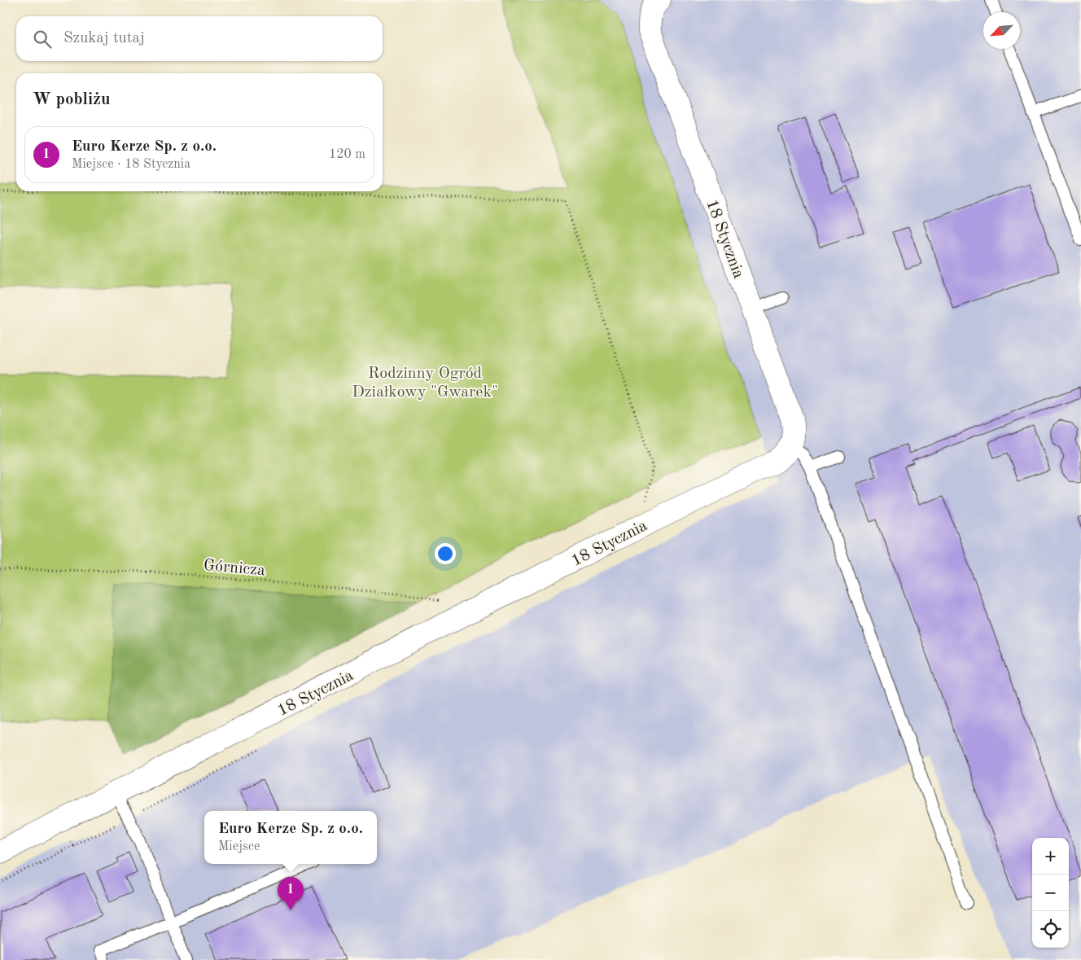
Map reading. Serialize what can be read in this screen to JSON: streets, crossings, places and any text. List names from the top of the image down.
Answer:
{
  "streets": {
    "street": ["18 Stycznia"],
    "path": ["Górnicza"]
  },
  "crossings": [
    ["18 Stycznia", "Górnicza"]
  ],
  "parks": ["Rodzinny Ogród Działkowy \"Gwarek\""],
  "north": "bottom left",
  "page": {
    "search": "Szukaj tutaj",
    "heading": "W pobliżu",
    "list": [
      {
        "mark": "1",
        "name": "Euro Kerze Sp. z o.o.",
        "note": "Miejsce · 18 Stycznia",
        "value": "120 m"
      }
    ],
    "popup": ["Euro Kerze Sp. z o.o.", "Miejsce"],
    "map_buttons": ["+", "−"],
    "pins": "1"
  }
}
